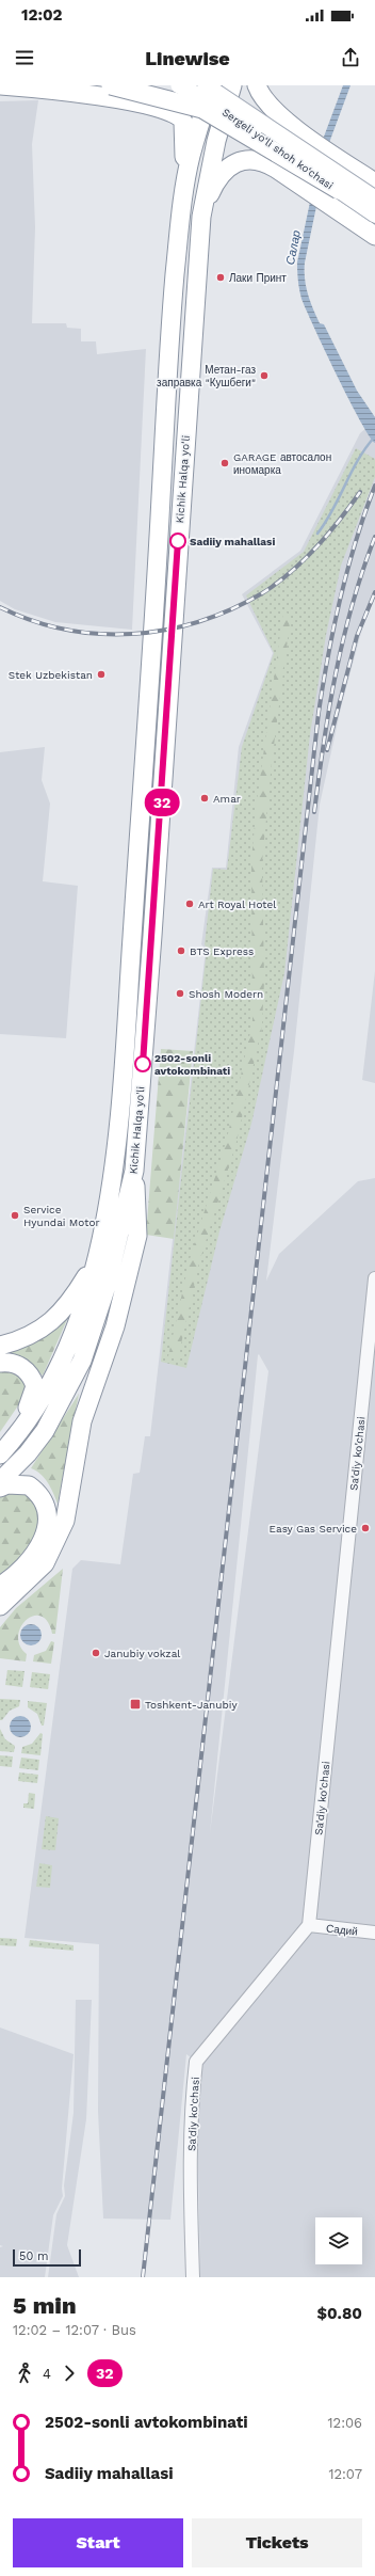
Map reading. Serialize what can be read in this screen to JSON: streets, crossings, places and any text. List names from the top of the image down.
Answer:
{
  "streets": {
    "highway": ["Kichik Halqa yo'li"],
    "main road": ["Sergeli yo‘li shoh ko‘chasi"],
    "street": ["Sa'diy ko'chasi", "Садий"]
  },
  "crossings": [
    ["Sa'diy ko'chasi", "Садий"]
  ],
  "water": ["Салар"],
  "places": {
    "other": [
      "Лаки Принт",
      "Метан-газ заправка \"Кушбеги\"",
      "GARAGE автосалон иномарка",
      "Sadiiy mahallasi",
      "Stek Uzbekistan",
      "Amar",
      "Art Royal Hotel",
      "BTS Express",
      "Shosh Modern",
      "2502-sonli avtokombinati",
      "Service Hyundai Motor",
      "Easy Gas Service",
      "Janubiy vokzal"
    ],
    "transit": ["Toshkent-Janubiy"]
  },
  "lines": ["bus line 32"],
  "scale_bar": "50 m",
  "page": {
    "status": "12:02",
    "header": "Linewise",
    "on_map": "32",
    "scale": "50 m",
    "heading": ["5 min", "12:02 – 12:07 · Bus", "$0.80"],
    "legs": ["4", "32"],
    "list": [
      {
        "name": "2502-sonli avtokombinati",
        "value": "12:06"
      },
      {
        "name": "Sadiiy mahallasi",
        "value": "12:07"
      }
    ],
    "buttons": ["Start", "Tickets"]
  }
}
